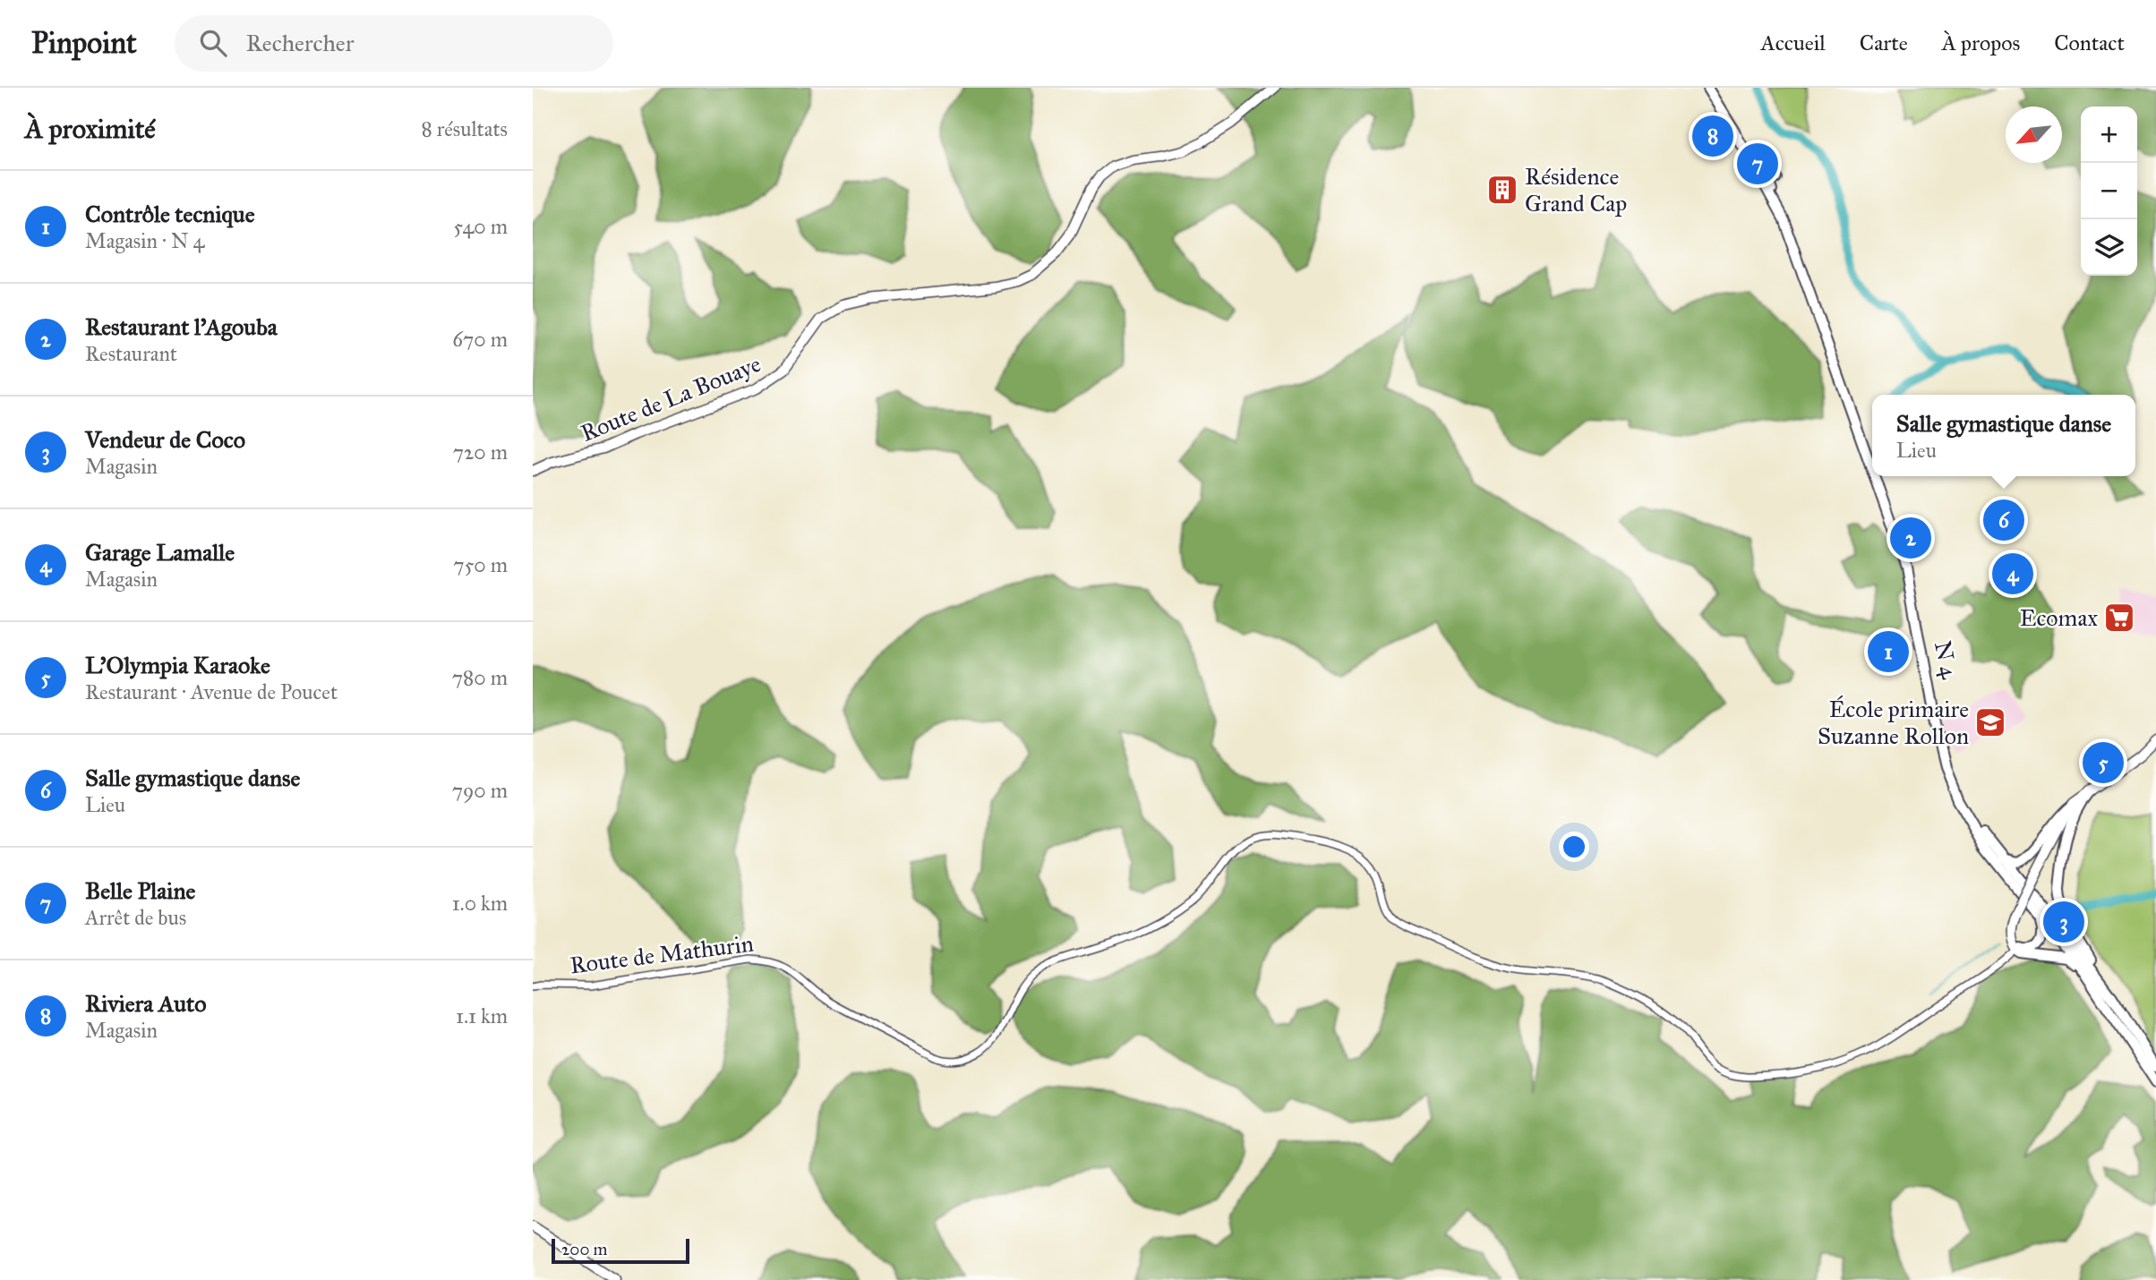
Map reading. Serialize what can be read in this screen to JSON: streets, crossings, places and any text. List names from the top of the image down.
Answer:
{
  "streets": {
    "highway": ["N 4"],
    "main road": ["Route de La Bouaye"],
    "street": ["Route de Mathurin"]
  },
  "places": {
    "building": ["Résidence Grand Cap"],
    "supermarket": ["Ecomax"],
    "school or university": ["École primaire Suzanne Rollon"]
  },
  "scale_bar": "200 m",
  "north": "bottom left",
  "page": {
    "header": "Pinpoint",
    "search": "Rechercher",
    "nav": [
      "Accueil",
      "Carte",
      "À propos",
      "Contact"
    ],
    "heading": ["À proximité", "8 résultats"],
    "map_buttons": ["+", "−"],
    "pins": [
      "8",
      "7",
      "6",
      "2",
      "4",
      "1",
      "5",
      "3"
    ],
    "list": [
      {
        "mark": "1",
        "name": "Contrôle tecnique",
        "note": "Magasin · N 4",
        "value": "540 m"
      },
      {
        "mark": "2",
        "name": "Restaurant l'Agouba",
        "note": "Restaurant",
        "value": "670 m"
      },
      {
        "mark": "3",
        "name": "Vendeur de Coco",
        "note": "Magasin",
        "value": "720 m"
      },
      {
        "mark": "4",
        "name": "Garage Lamalle",
        "note": "Magasin",
        "value": "750 m"
      },
      {
        "mark": "5",
        "name": "L'Olympia Karaoke",
        "note": "Restaurant · Avenue de Poucet",
        "value": "780 m"
      },
      {
        "mark": "6",
        "name": "Salle gymastique danse",
        "note": "Lieu",
        "value": "790 m"
      },
      {
        "mark": "7",
        "name": "Belle Plaine",
        "note": "Arrêt de bus",
        "value": "1.0 km"
      },
      {
        "mark": "8",
        "name": "Riviera Auto",
        "note": "Magasin",
        "value": "1.1 km"
      }
    ],
    "popup": ["Salle gymastique danse", "Lieu"],
    "scale": "200 m"
  }
}
